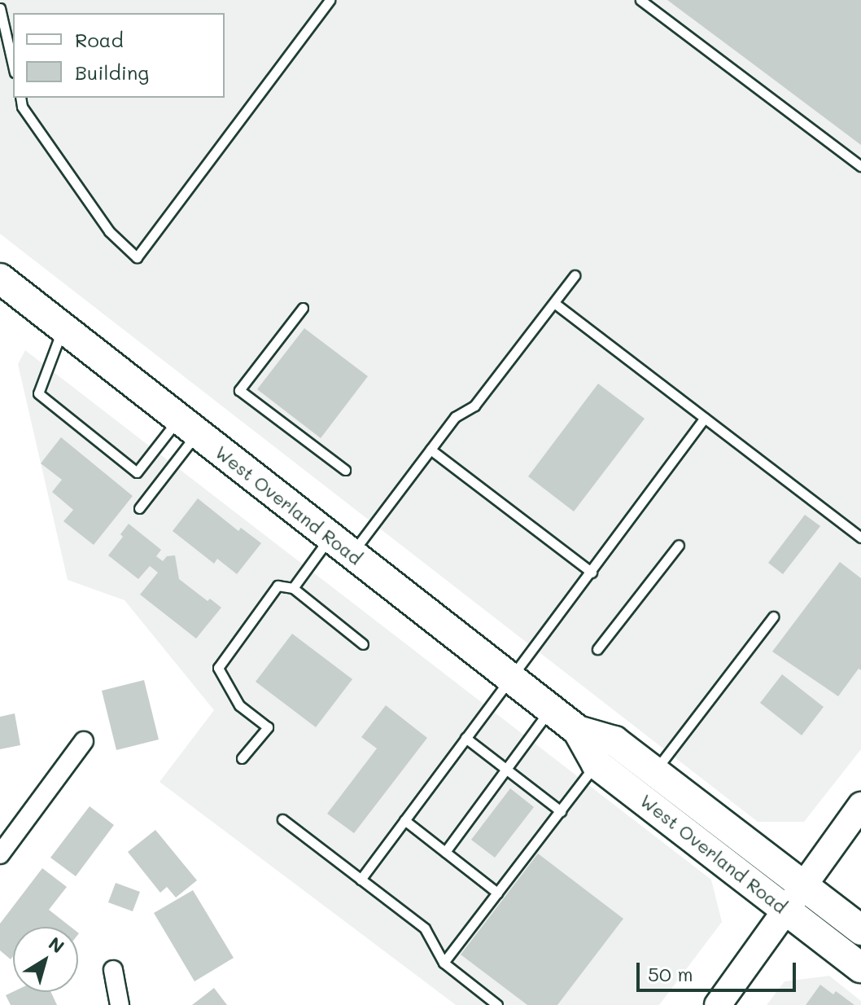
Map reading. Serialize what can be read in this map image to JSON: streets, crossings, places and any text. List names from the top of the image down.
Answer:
{
  "streets": {
    "main road": ["West Overland Road"]
  },
  "legend": ["Road", "Building"],
  "scale_bar": "50 m",
  "north": "top right"
}
